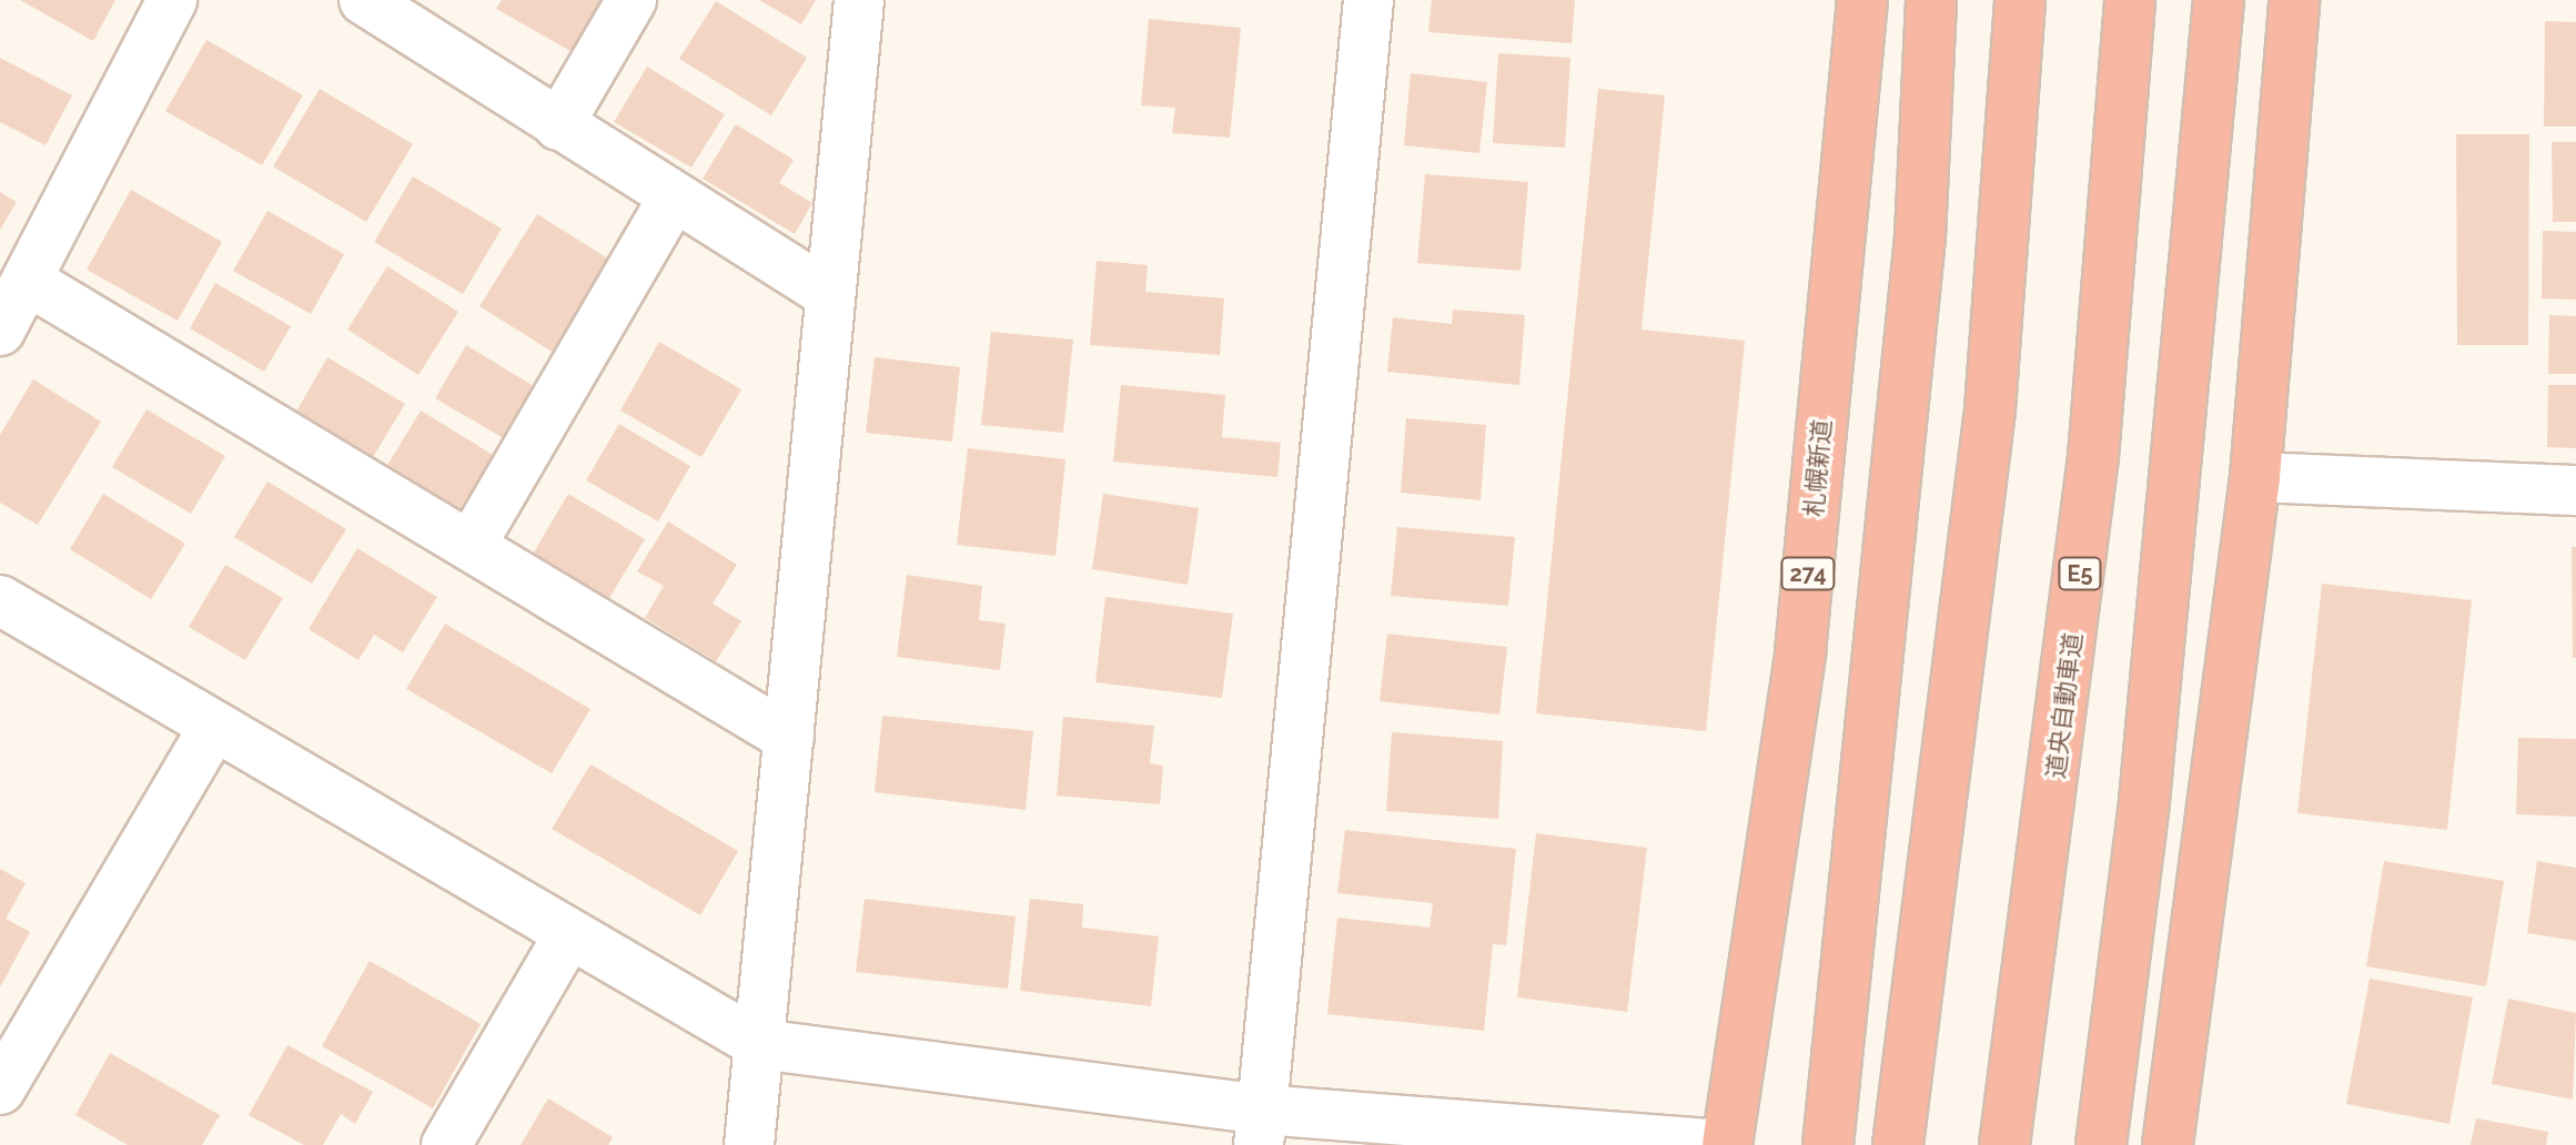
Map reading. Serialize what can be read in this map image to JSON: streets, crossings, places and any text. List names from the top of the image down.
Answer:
{
  "streets": {
    "highway": [
      "札幌新道",
      "274",
      "E5",
      "道央自動車道"
    ]
  }
}
